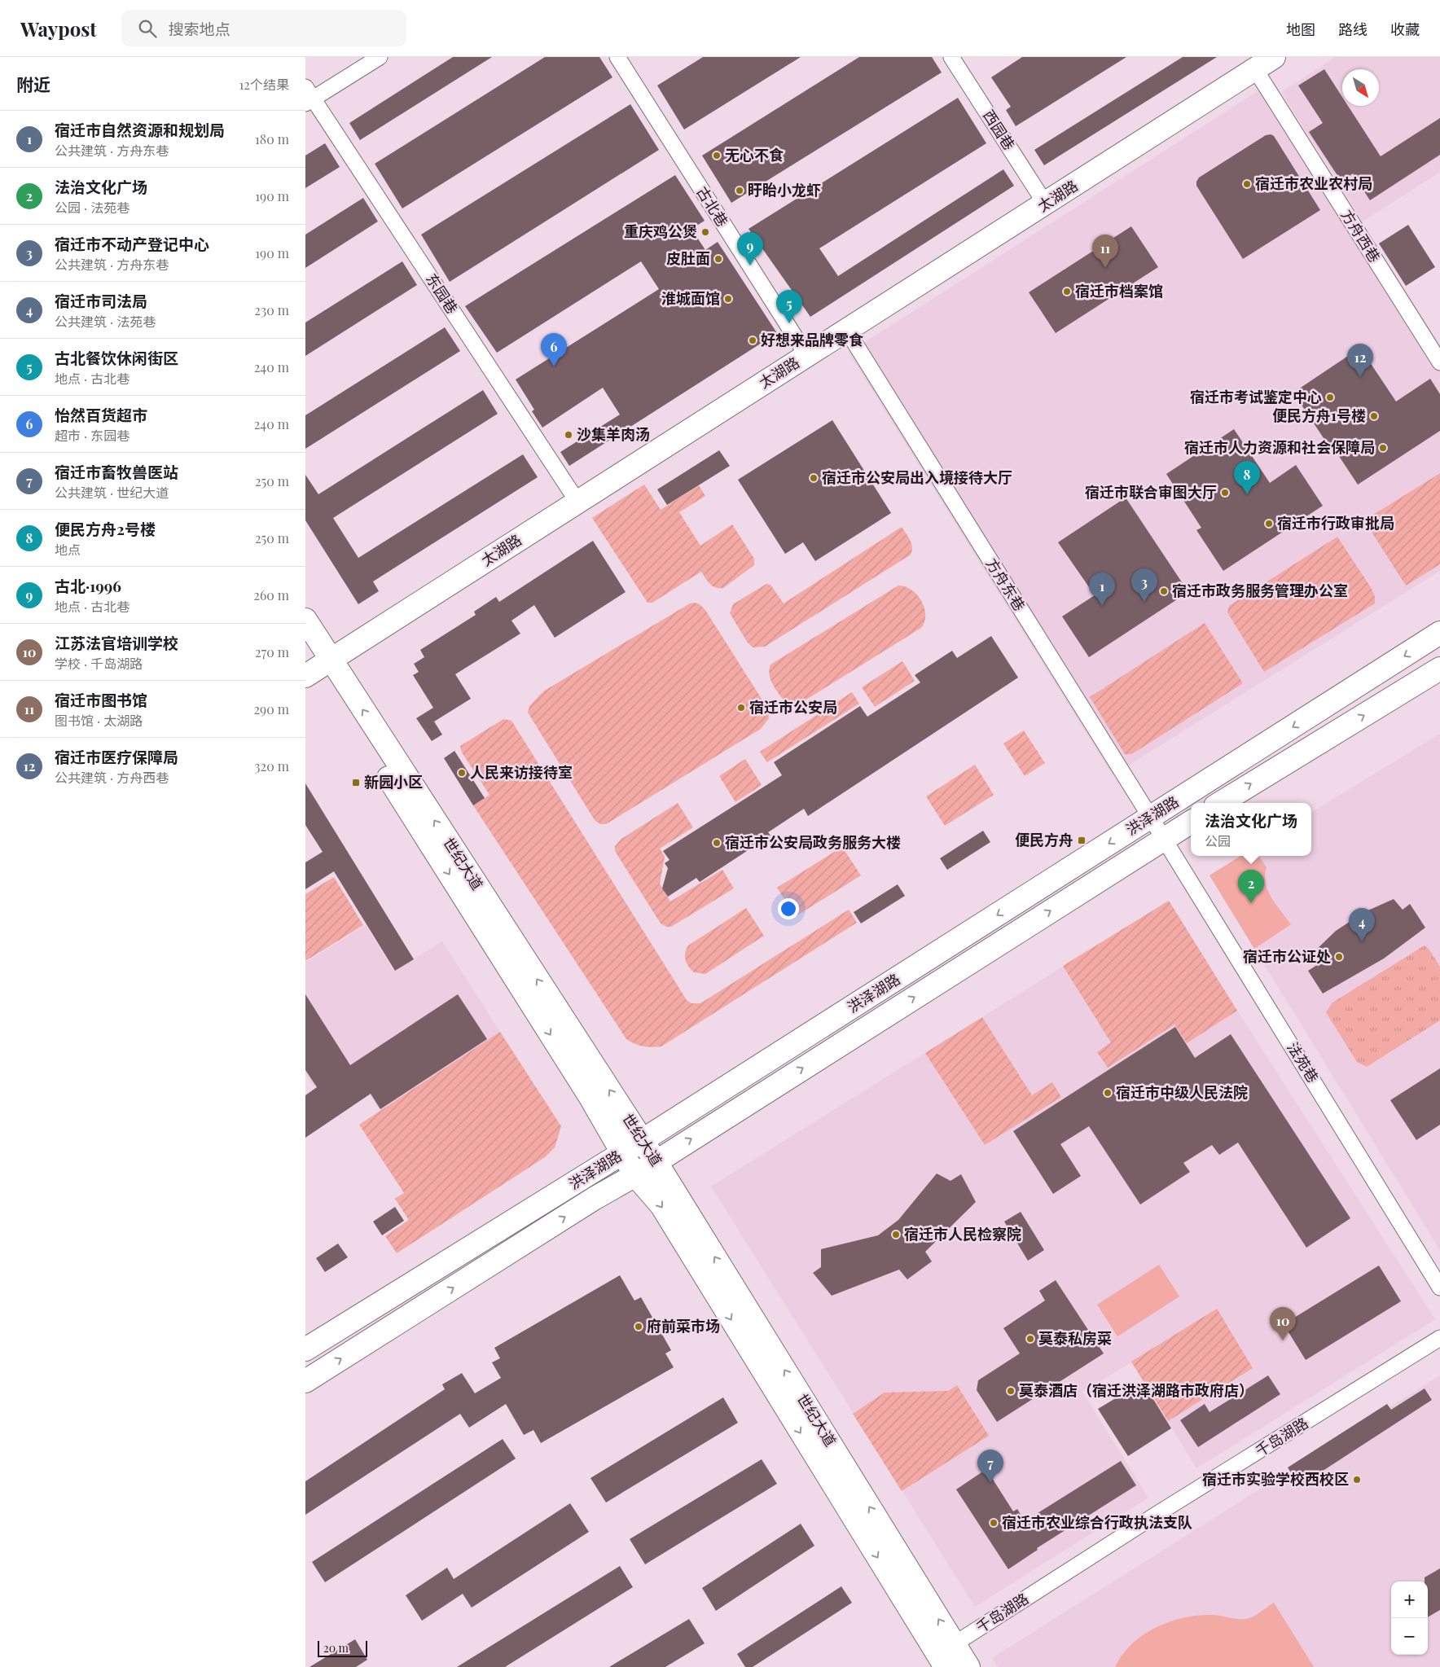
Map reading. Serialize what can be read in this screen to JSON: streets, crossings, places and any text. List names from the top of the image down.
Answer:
{
  "streets": {
    "street": [
      "西园巷",
      "太湖路",
      "古北巷",
      "方舟西巷",
      "东园巷",
      "方舟东巷",
      "洪泽湖路",
      "世纪大道",
      "法苑巷",
      "千岛湖路"
    ]
  },
  "crossings": [
    ["西园巷", "太湖路"],
    ["太湖路", "古北巷"],
    ["太湖路", "方舟西巷"],
    ["太湖路", "东园巷"],
    ["太湖路", "方舟东巷"],
    ["太湖路", "世纪大道"],
    ["方舟东巷", "洪泽湖路"],
    ["方舟东巷", "法苑巷"],
    ["洪泽湖路", "世纪大道"],
    ["洪泽湖路", "法苑巷"],
    ["世纪大道", "千岛湖路"]
  ],
  "places": {
    "other": [
      "无心不食",
      "宿迁市农业农村局",
      "盱眙小龙虾",
      "重庆鸡公煲",
      "皮肚面",
      "宿迁市档案馆",
      "淮城面馆",
      "好想来品牌零食",
      "宿迁市考试鉴定中心",
      "便民方舟1号楼",
      "沙集羊肉汤",
      "宿迁市人力资源和社会保障局",
      "宿迁市公安局出入境接待大厅",
      "宿迁市联合审图大厅",
      "宿迁市行政审批局",
      "宿迁市政务服务管理办公室",
      "宿迁市公安局",
      "人民来访接待室",
      "宿迁市公安局政务服务大楼",
      "宿迁市公证处",
      "宿迁市中级人民法院",
      "宿迁市人民检察院",
      "府前菜市场",
      "莫泰私房菜",
      "莫泰酒店（宿迁洪泽湖路市政府店）",
      "宿迁市实验学校西校区",
      "宿迁市农业综合行政执法支队"
    ],
    "transit": ["新园小区", "便民方舟"]
  },
  "scale_bar": "20 m",
  "north": "bottom right",
  "page": {
    "header": "Waypost",
    "search": "搜索地点",
    "nav": ["地图", "路线", "收藏"],
    "heading": ["附近", "12个结果"],
    "list": [
      {
        "mark": "1",
        "name": "宿迁市自然资源和规划局",
        "note": "公共建筑 · 方舟东巷",
        "value": "180 m"
      },
      {
        "mark": "2",
        "name": "法治文化广场",
        "note": "公园 · 法苑巷",
        "value": "190 m"
      },
      {
        "mark": "3",
        "name": "宿迁市不动产登记中心",
        "note": "公共建筑 · 方舟东巷",
        "value": "190 m"
      },
      {
        "mark": "4",
        "name": "宿迁市司法局",
        "note": "公共建筑 · 法苑巷",
        "value": "230 m"
      },
      {
        "mark": "5",
        "name": "古北餐饮休闲街区",
        "note": "地点 · 古北巷",
        "value": "240 m"
      },
      {
        "mark": "6",
        "name": "怡然百货超市",
        "note": "超市 · 东园巷",
        "value": "240 m"
      },
      {
        "mark": "7",
        "name": "宿迁市畜牧兽医站",
        "note": "公共建筑 · 世纪大道",
        "value": "250 m"
      },
      {
        "mark": "8",
        "name": "便民方舟2号楼",
        "note": "地点",
        "value": "250 m"
      },
      {
        "mark": "9",
        "name": "古北·1996",
        "note": "地点 · 古北巷",
        "value": "260 m"
      },
      {
        "mark": "10",
        "name": "江苏法官培训学校",
        "note": "学校 · 千岛湖路",
        "value": "270 m"
      },
      {
        "mark": "11",
        "name": "宿迁市图书馆",
        "note": "图书馆 · 太湖路",
        "value": "290 m"
      },
      {
        "mark": "12",
        "name": "宿迁市医疗保障局",
        "note": "公共建筑 · 方舟西巷",
        "value": "320 m"
      }
    ],
    "pins": [
      "9",
      "11",
      "5",
      "6",
      "12",
      "8",
      "3",
      "1",
      "2",
      "4",
      "10",
      "7"
    ],
    "popup": ["法治文化广场", "公园"],
    "map_buttons": ["+", "−"],
    "scale": "20 m"
  }
}
